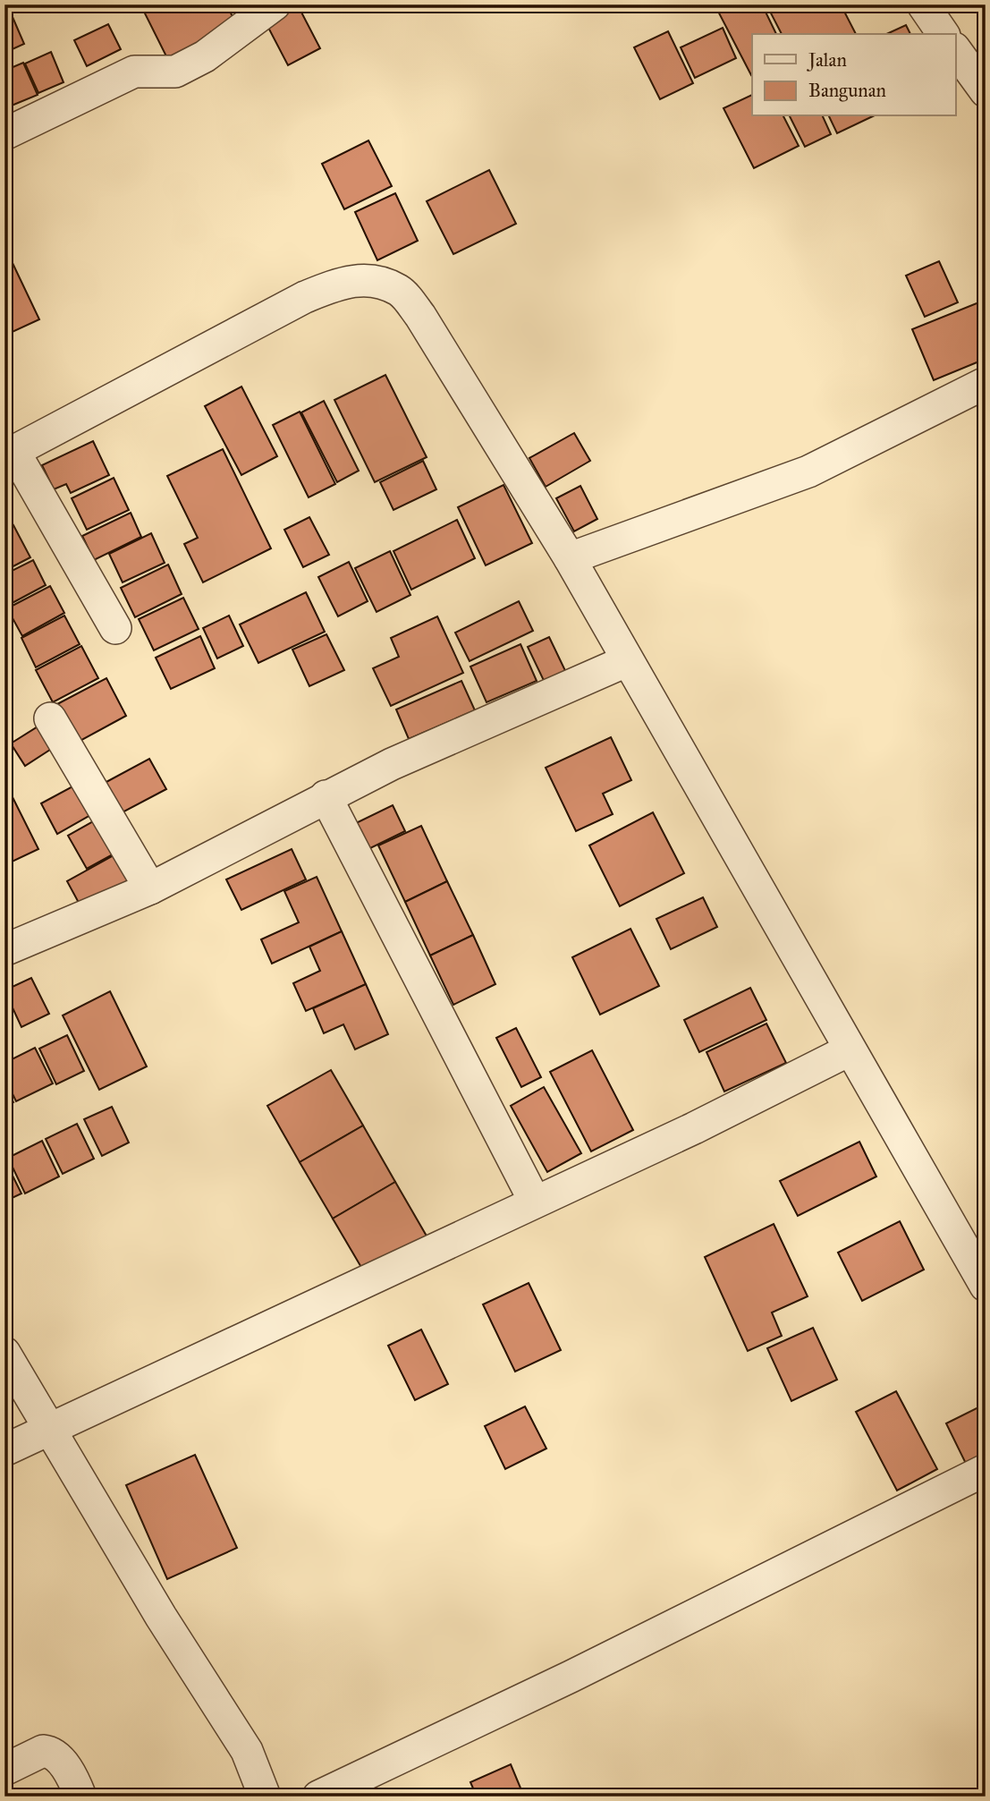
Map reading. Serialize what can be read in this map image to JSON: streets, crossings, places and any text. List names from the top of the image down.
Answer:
{
  "legend": ["Jalan", "Bangunan"]
}
